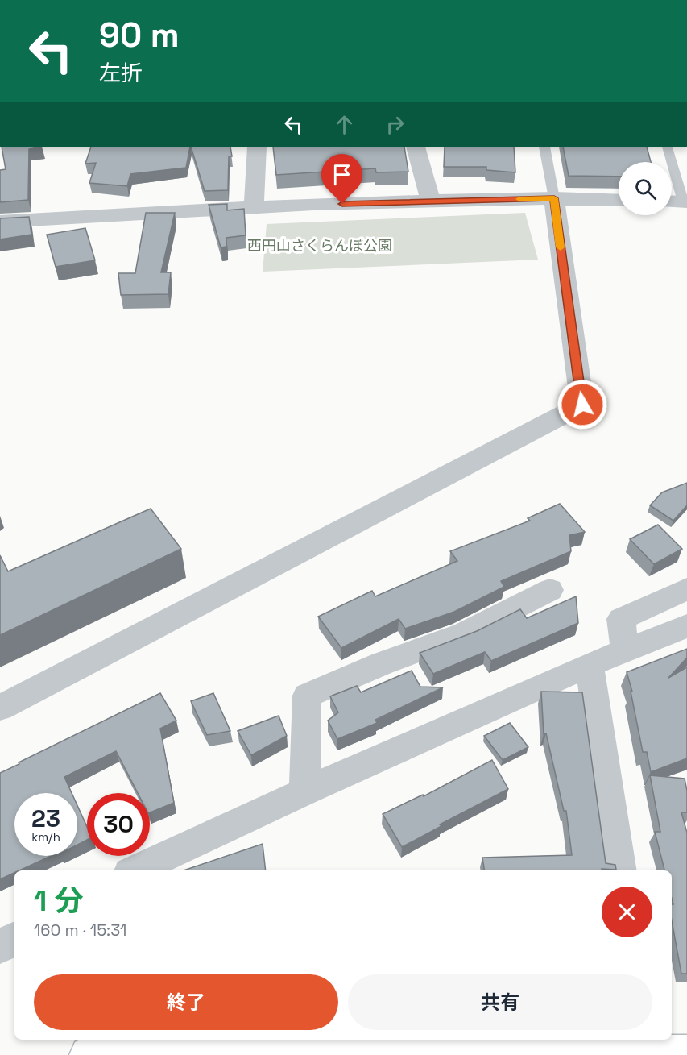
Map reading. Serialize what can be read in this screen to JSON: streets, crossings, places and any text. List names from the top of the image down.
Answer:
{
  "parks": ["西円山さくらんぼ公園"],
  "page": {
    "turn": ["90 m", "左折"],
    "speed": "23 km/h",
    "limit": "30",
    "heading": ["1 分", "160 m · 15:31"],
    "buttons": ["終了", "共有"]
  }
}
